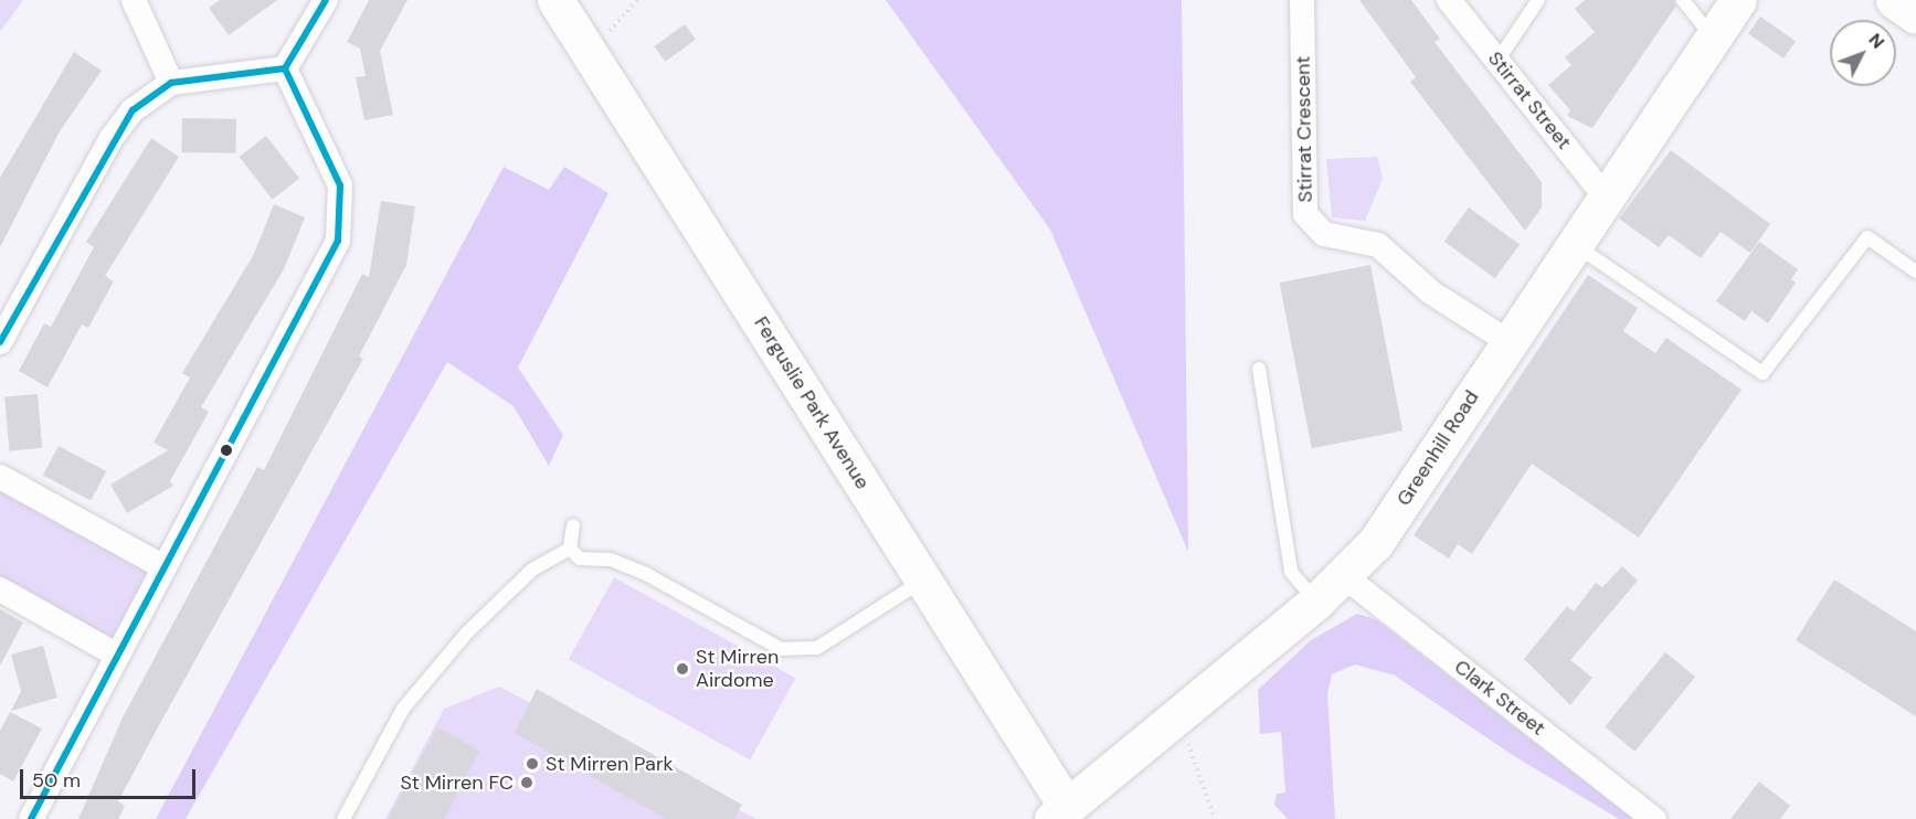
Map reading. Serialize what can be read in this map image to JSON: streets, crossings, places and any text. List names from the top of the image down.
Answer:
{
  "streets": {
    "street": [
      "Stirrat Street",
      "Stirrat Crescent",
      "Ferguslie Park Avenue",
      "Greenhill Road",
      "Clark Street"
    ]
  },
  "crossings": [
    ["Stirrat Street", "Greenhill Road"],
    ["Stirrat Crescent", "Greenhill Road"],
    ["Ferguslie Park Avenue", "Greenhill Road"],
    ["Greenhill Road", "Clark Street"]
  ],
  "places": ["St Mirren Airdome", "St Mirren Park", "St Mirren FC"],
  "scale_bar": "50 m",
  "north": "top right"
}
